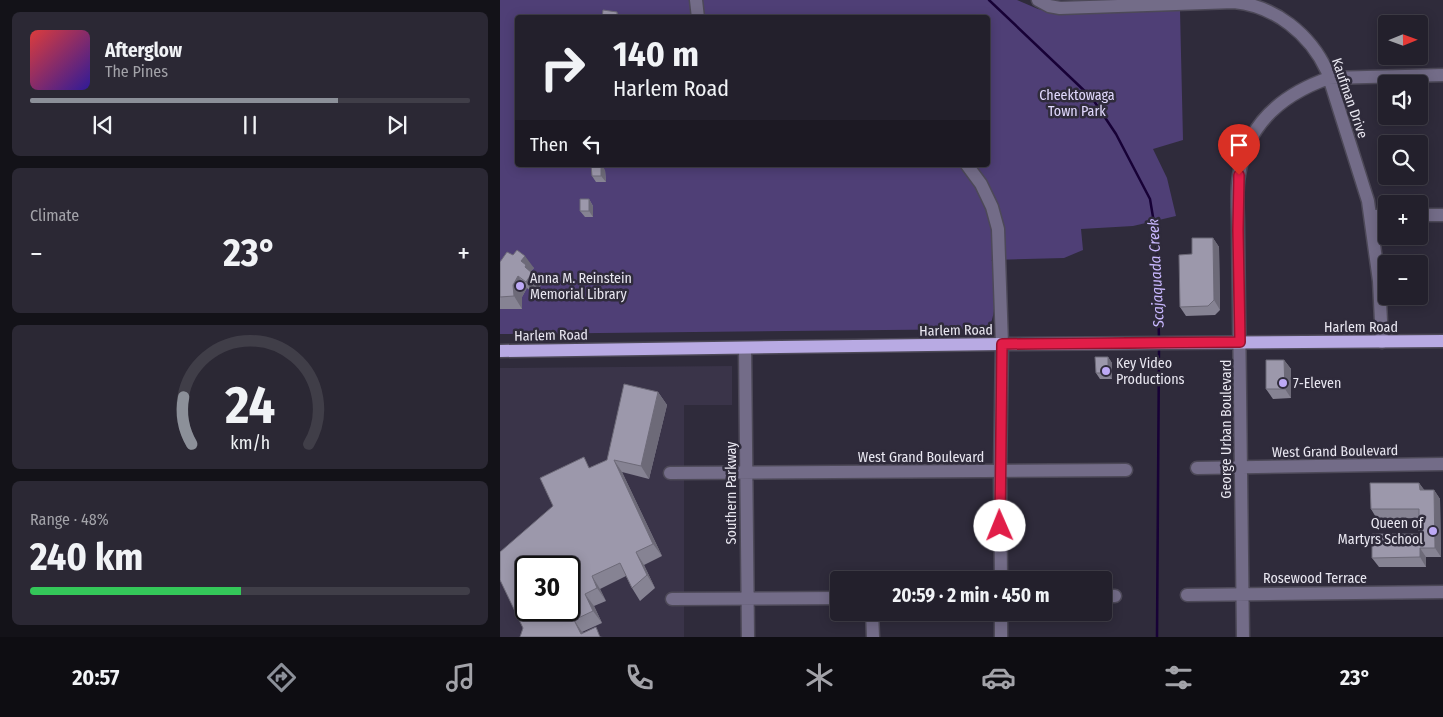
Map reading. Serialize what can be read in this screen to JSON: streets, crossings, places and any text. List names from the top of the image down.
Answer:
{
  "streets": {
    "main road": ["Harlem Road"],
    "street": [
      "Kaufman Drive",
      "George Urban Boulevard",
      "West Grand Boulevard",
      "Southern Parkway",
      "Rosewood Terrace"
    ]
  },
  "crossings": [
    ["Kaufman Drive", "Harlem Road"],
    ["Kaufman Drive", "George Urban Boulevard"],
    ["Harlem Road", "George Urban Boulevard"],
    ["Harlem Road", "Southern Parkway"],
    ["George Urban Boulevard", "West Grand Boulevard"],
    ["George Urban Boulevard", "Rosewood Terrace"],
    ["West Grand Boulevard", "Southern Parkway"]
  ],
  "water": ["Scajaquada Creek"],
  "parks": ["Cheektowaga Town Park"],
  "places": [
    "Anna M. Reinstein Memorial Library",
    "Key Video Productions",
    "7-Eleven",
    "Queen of Martyrs School"
  ],
  "north": "right",
  "page": {
    "map_buttons": ["+", "−"],
    "turn": ["140 m", "Harlem Road"],
    "song": ["Afterglow", "The Pines"],
    "then": "Then",
    "tile": [
      "Climate",
      ["Range · 48%", "240 km"]
    ],
    "heat": ["−", "23°", "+"],
    "limit": "30",
    "trip": "20:59 · 2 min · 450 m",
    "tabs": ["20:57", "23°"],
    "gauge": ["24", "km/h"]
  }
}
